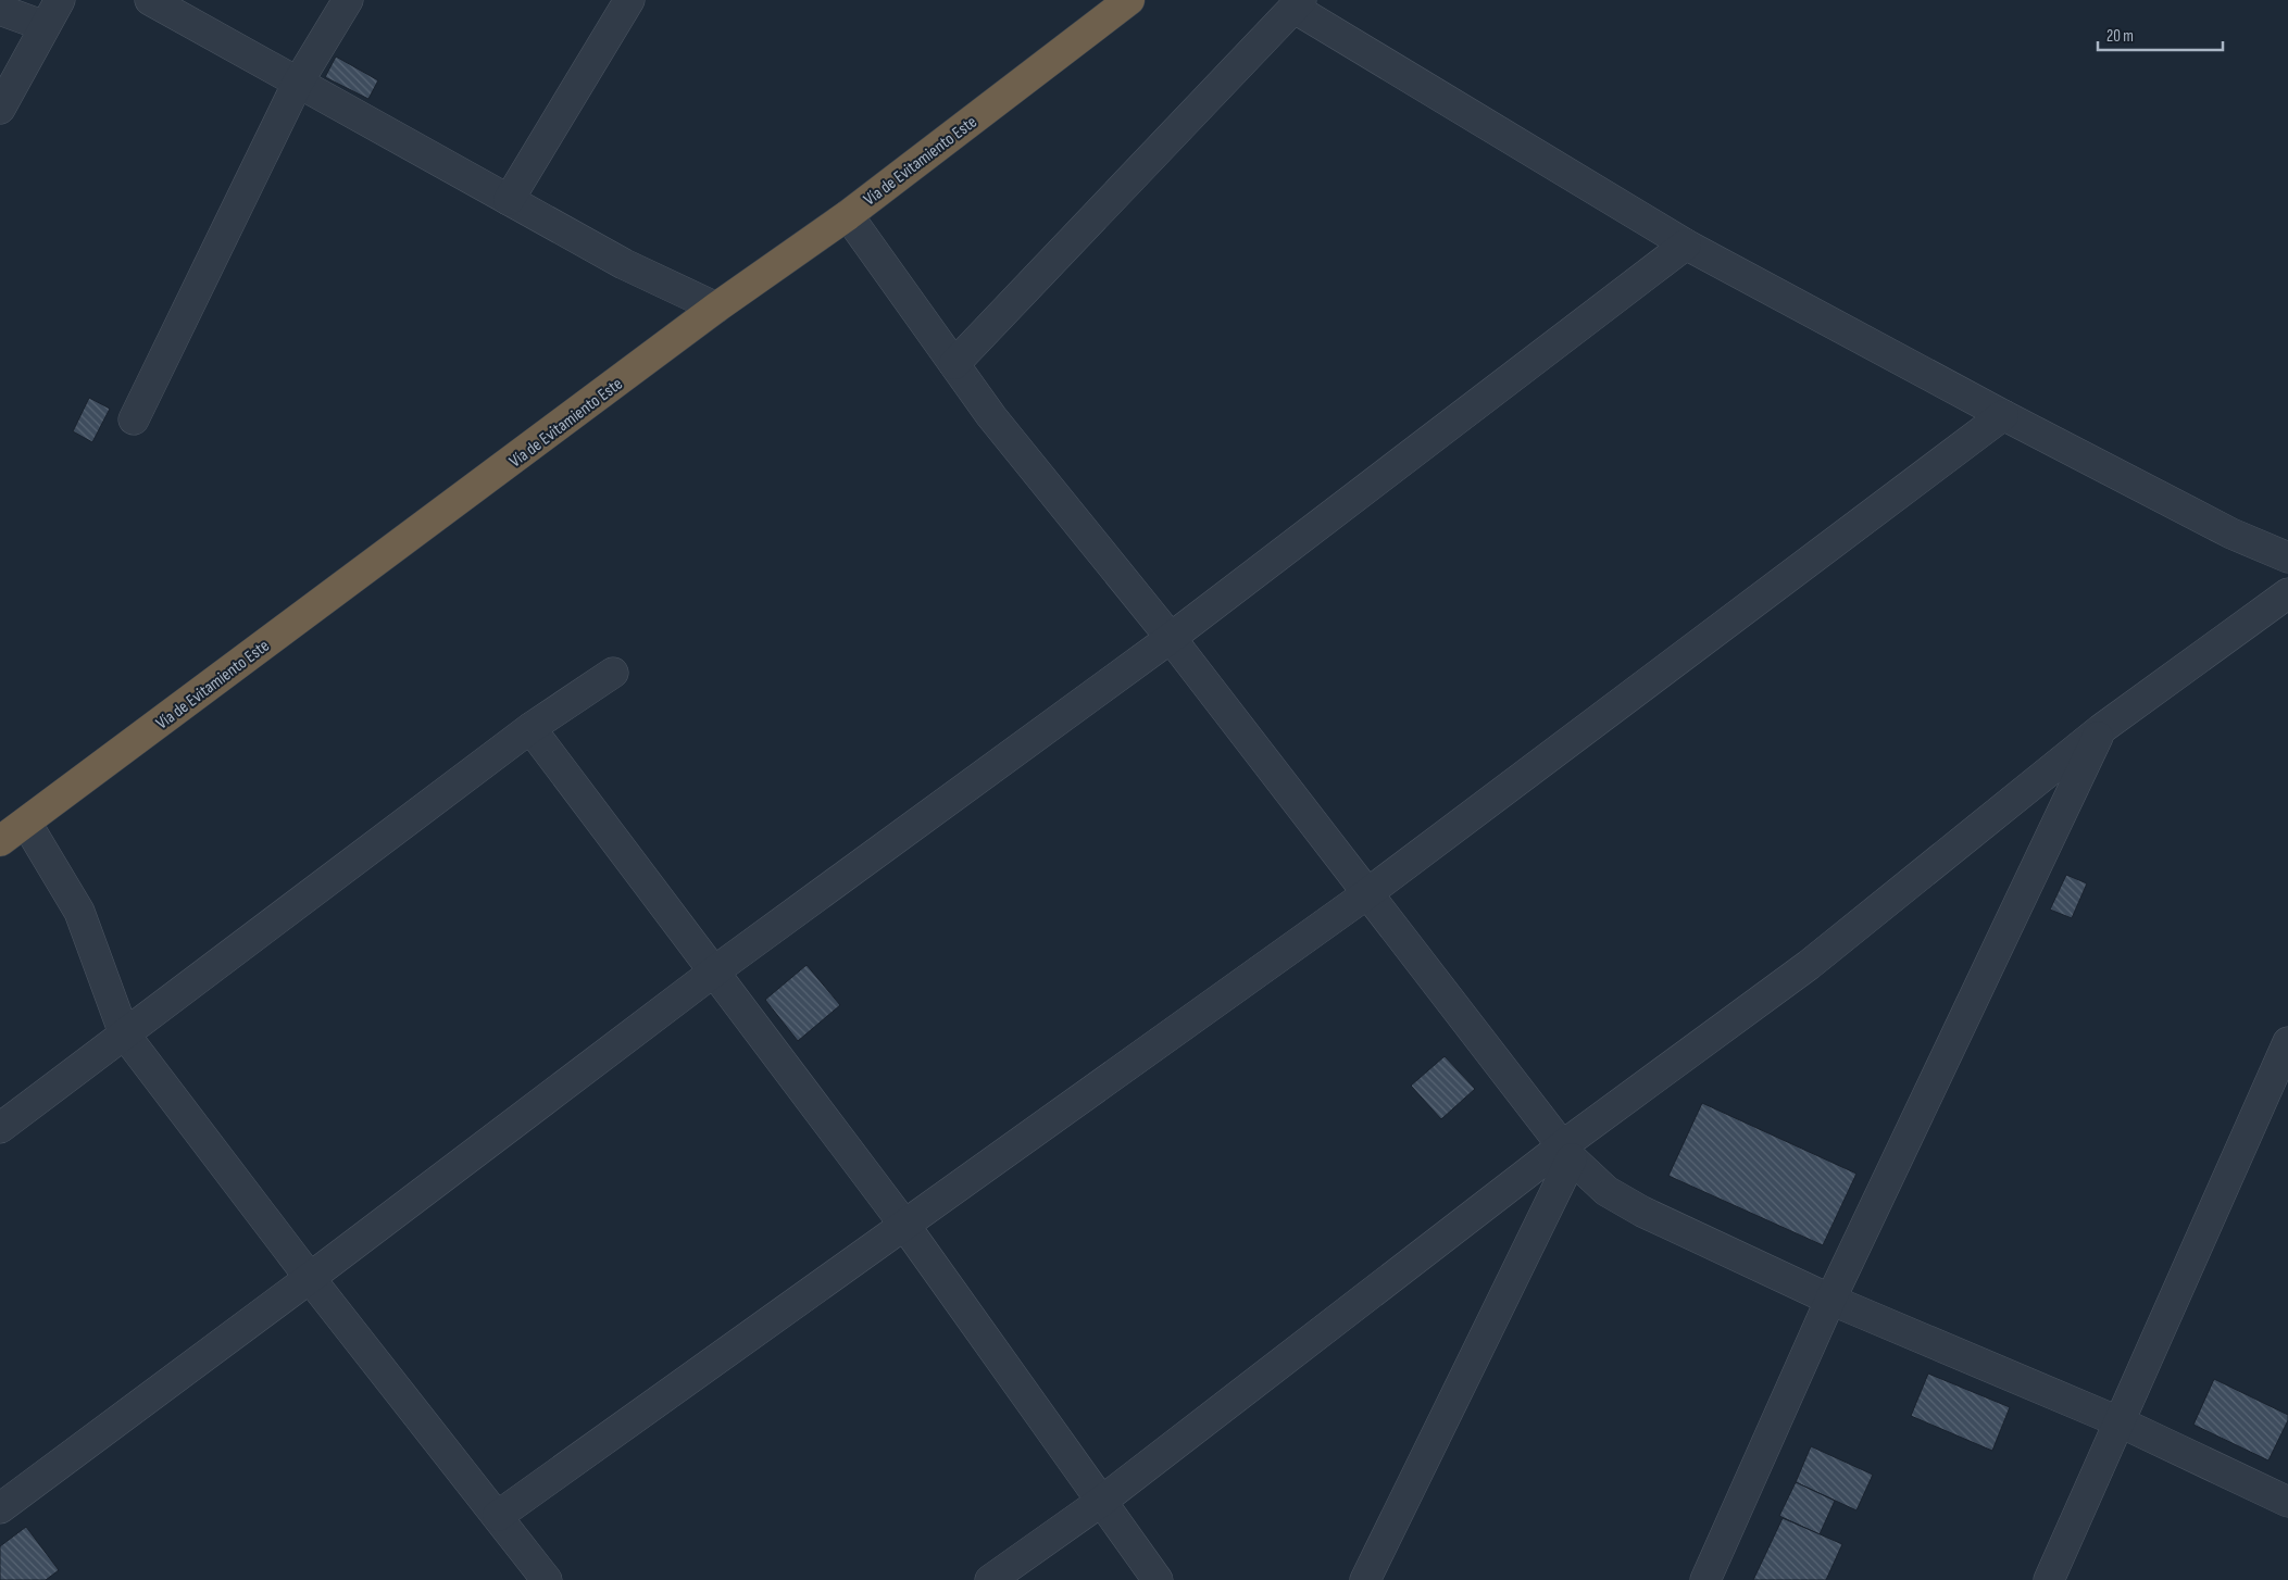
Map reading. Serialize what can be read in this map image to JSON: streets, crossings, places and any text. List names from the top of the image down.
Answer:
{
  "streets": {
    "highway": ["Vía de Evitamiento Este"]
  },
  "scale_bar": "20 m"
}
